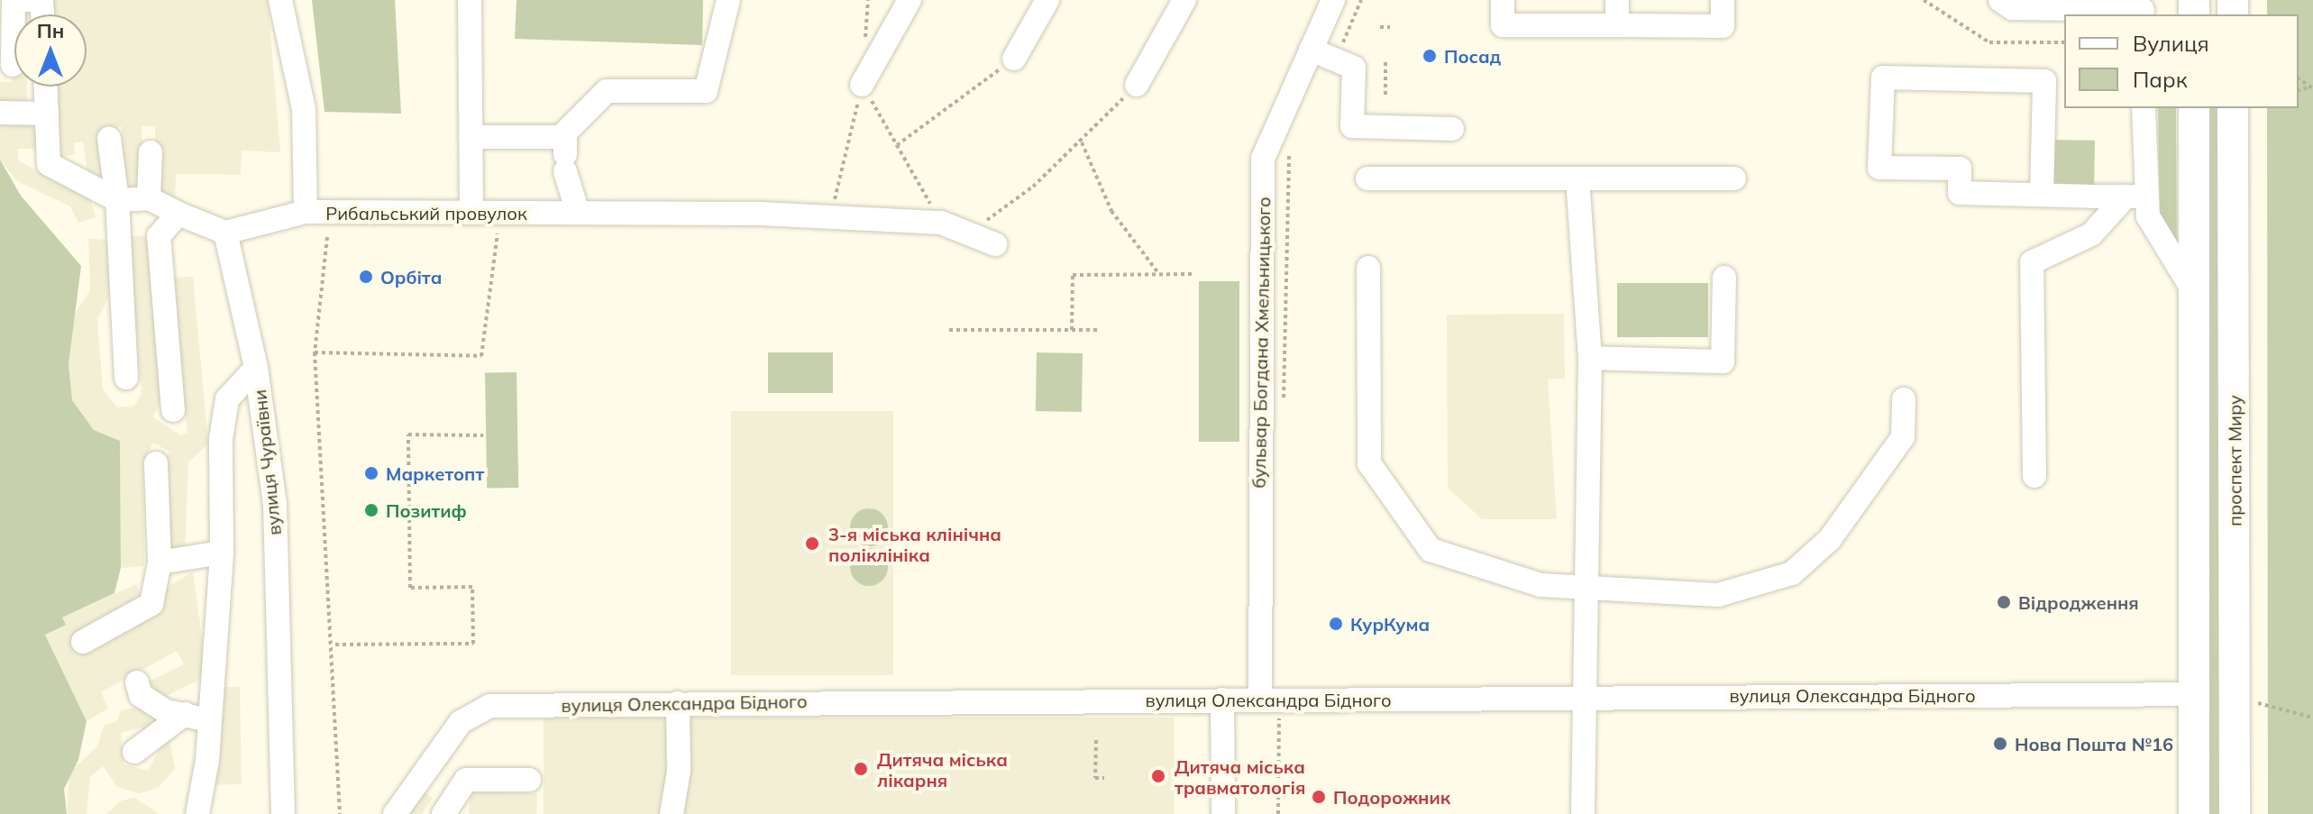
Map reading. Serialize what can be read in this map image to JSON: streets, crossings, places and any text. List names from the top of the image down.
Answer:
{
  "streets": {
    "main road": ["проспект Миру"],
    "street": [
      "Рибальський провулок",
      "бульвар Богдана Хмельницького",
      "вулиця Чураївни",
      "вулиця Олександра Бідного"
    ]
  },
  "crossings": [
    ["бульвар Богдана Хмельницького", "вулиця Олександра Бідного"]
  ],
  "places": [
    "Посад",
    "Орбіта",
    "Маркетопт",
    "Позитиф",
    "3-я міська клінічна поліклініка",
    "Відродження",
    "КурКума",
    "Нова Пошта №16",
    "Дитяча міська лікарня",
    "Дитяча міська травматологія",
    "Подорожник"
  ],
  "legend": ["Вулиця", "Парк"],
  "north": "top"
}
